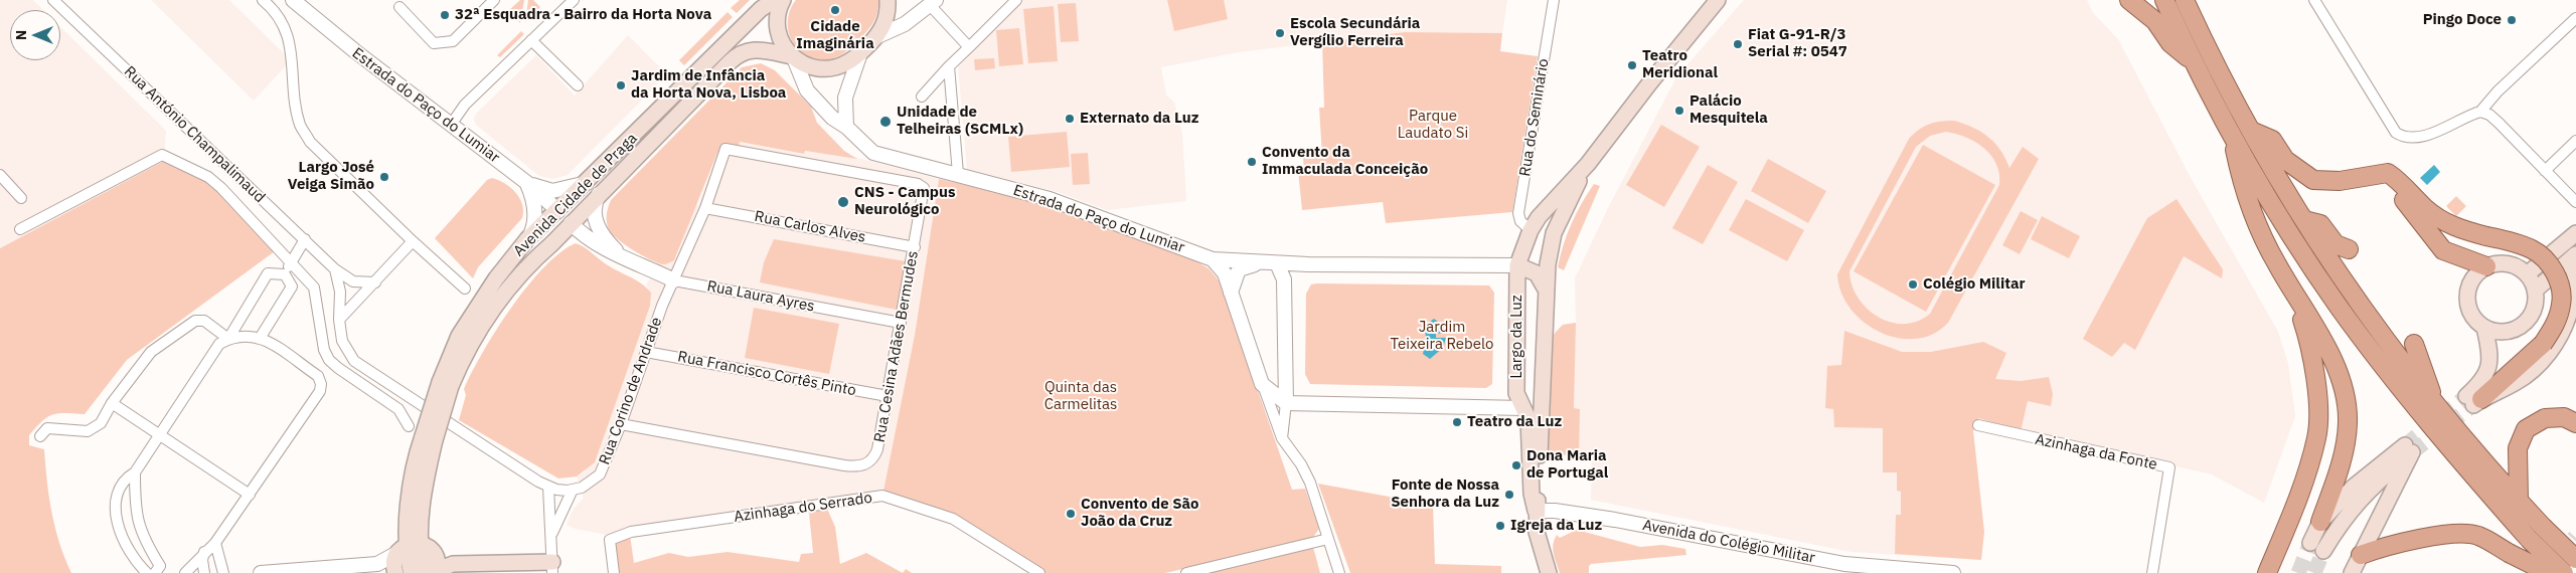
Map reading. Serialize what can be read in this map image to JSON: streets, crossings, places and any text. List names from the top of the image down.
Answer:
{
  "streets": {
    "main road": ["Avenida Cidade de Praga", "Largo da Luz"],
    "street": [
      "Estrada do Paço do Lumiar",
      "Rua do Seminário",
      "Rua António Champalimaud",
      "Rua Carlos Alves",
      "Rua Laura Ayres",
      "Rua Cesina Adães Bermudes",
      "Rua Francisco Cortês Pinto",
      "Rua Corino de Andrade",
      "Azinhaga da Fonte",
      "Azinhaga do Serrado",
      "Avenida do Colégio Militar"
    ]
  },
  "crossings": [
    ["Estrada do Paço do Lumiar", "Avenida Cidade de Praga"],
    ["Rua do Seminário", "Largo da Luz"],
    ["Avenida Cidade de Praga", "Rua Laura Ayres"],
    ["Rua Carlos Alves", "Rua Cesina Adães Bermudes"],
    ["Rua Carlos Alves", "Rua Corino de Andrade"],
    ["Rua Laura Ayres", "Rua Cesina Adães Bermudes"],
    ["Rua Laura Ayres", "Rua Corino de Andrade"],
    ["Largo da Luz", "Avenida do Colégio Militar"],
    ["Rua Cesina Adães Bermudes", "Rua Francisco Cortês Pinto"],
    ["Rua Cesina Adães Bermudes", "Rua Corino de Andrade"],
    ["Rua Francisco Cortês Pinto", "Rua Corino de Andrade"]
  ],
  "parks": ["Parque Laudato Si", "Jardim Teixeira Rebelo", "Quinta das Carmelitas"],
  "places": [
    "Cidade Imaginária",
    "32ª Esquadra - Bairro da Horta Nova",
    "Pingo Doce",
    "Escola Secundária Vergílio Ferreira",
    "Fiat G-91-R/3 Serial #: 0547",
    "Teatro Meridional",
    "Jardim de Infância da Horta Nova, Lisboa",
    "Palácio Mesquitela",
    "Externato da Luz",
    "Unidade de Telheiras (SCMLx)",
    "Convento da Immaculada Conceição",
    "Largo José Veiga Simão",
    "CNS - Campus Neurológico",
    "Colégio Militar",
    "Teatro da Luz",
    "Dona Maria de Portugal",
    "Fonte de Nossa Senhora da Luz",
    "Convento de São João da Cruz",
    "Igreja da Luz"
  ],
  "north": "left"
}
